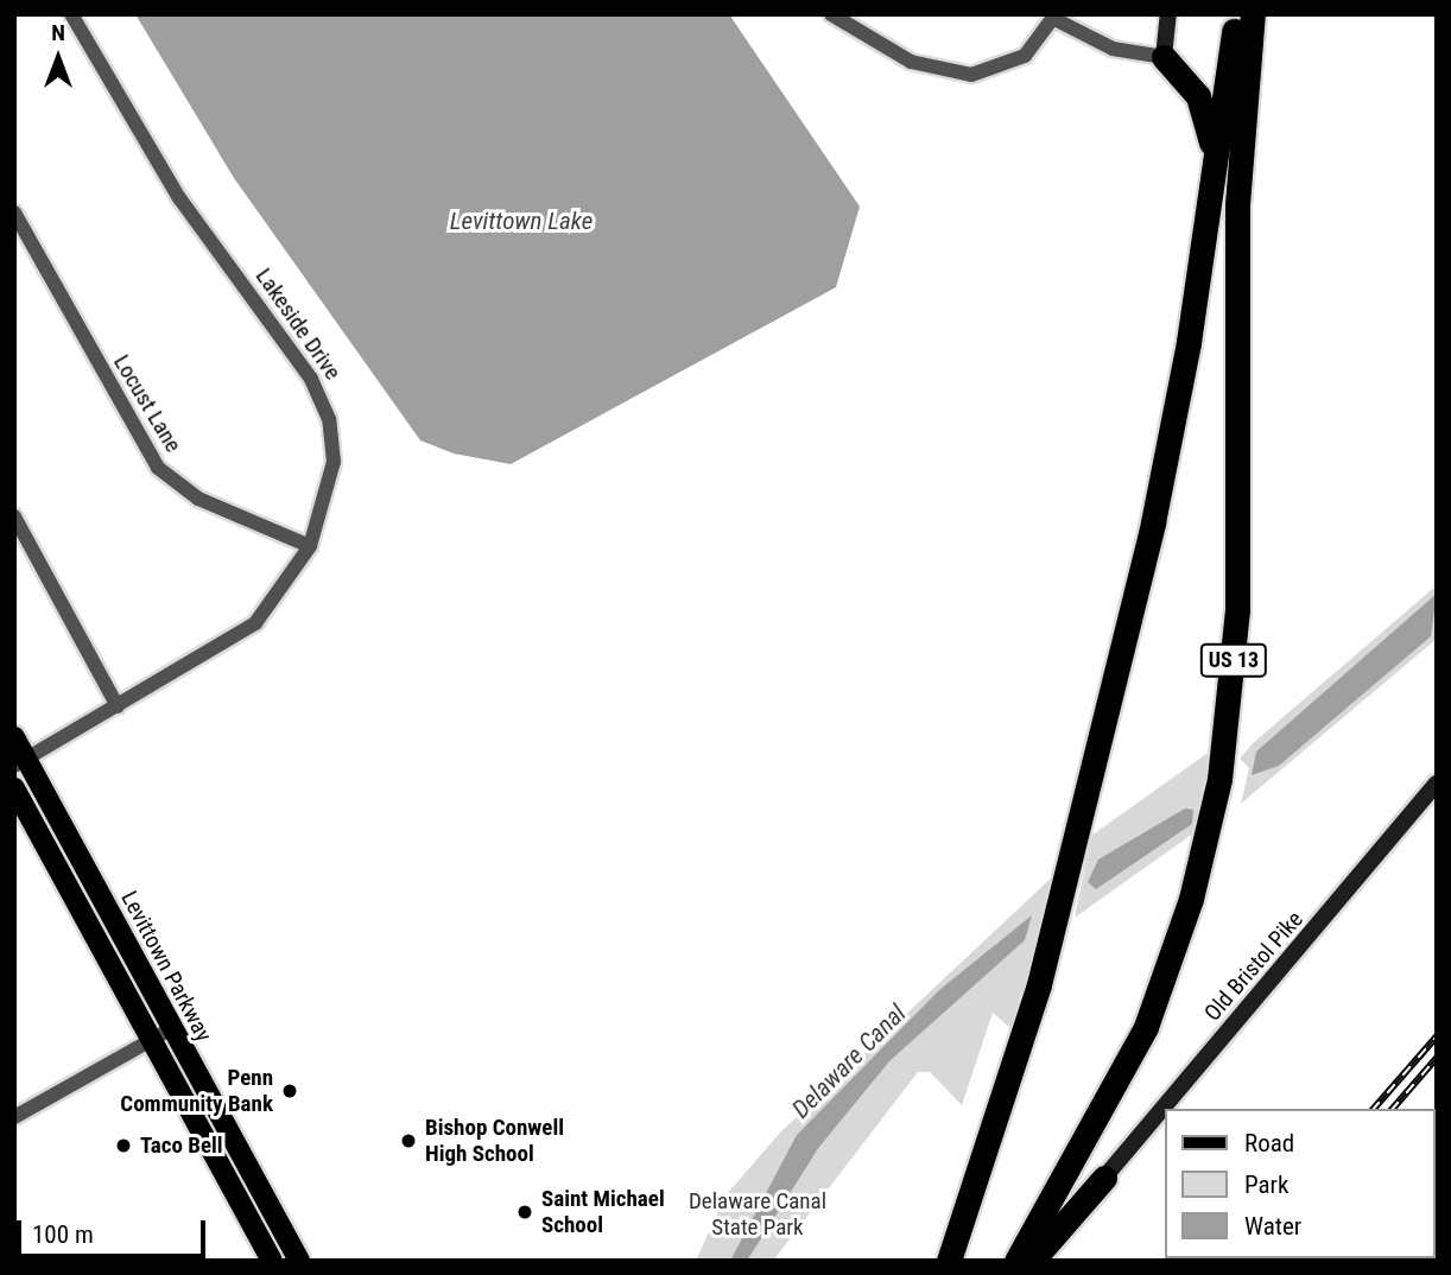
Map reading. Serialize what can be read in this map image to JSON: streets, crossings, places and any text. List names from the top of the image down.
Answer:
{
  "streets": {
    "highway": ["US 13"],
    "main road": ["Levittown Parkway", "Old Bristol Pike"],
    "street": ["Lakeside Drive", "Locust Lane"]
  },
  "crossings": [
    ["Lakeside Drive", "Locust Lane"],
    ["Lakeside Drive", "Levittown Parkway"]
  ],
  "water": ["Levittown Lake", "Delaware Canal"],
  "parks": ["Delaware Canal State Park"],
  "places": [
    "Penn Community Bank",
    "Bishop Conwell High School",
    "Taco Bell",
    "Saint Michael School"
  ],
  "legend": ["Road", "Park", "Water"],
  "scale_bar": "100 m",
  "north": "top"
}
